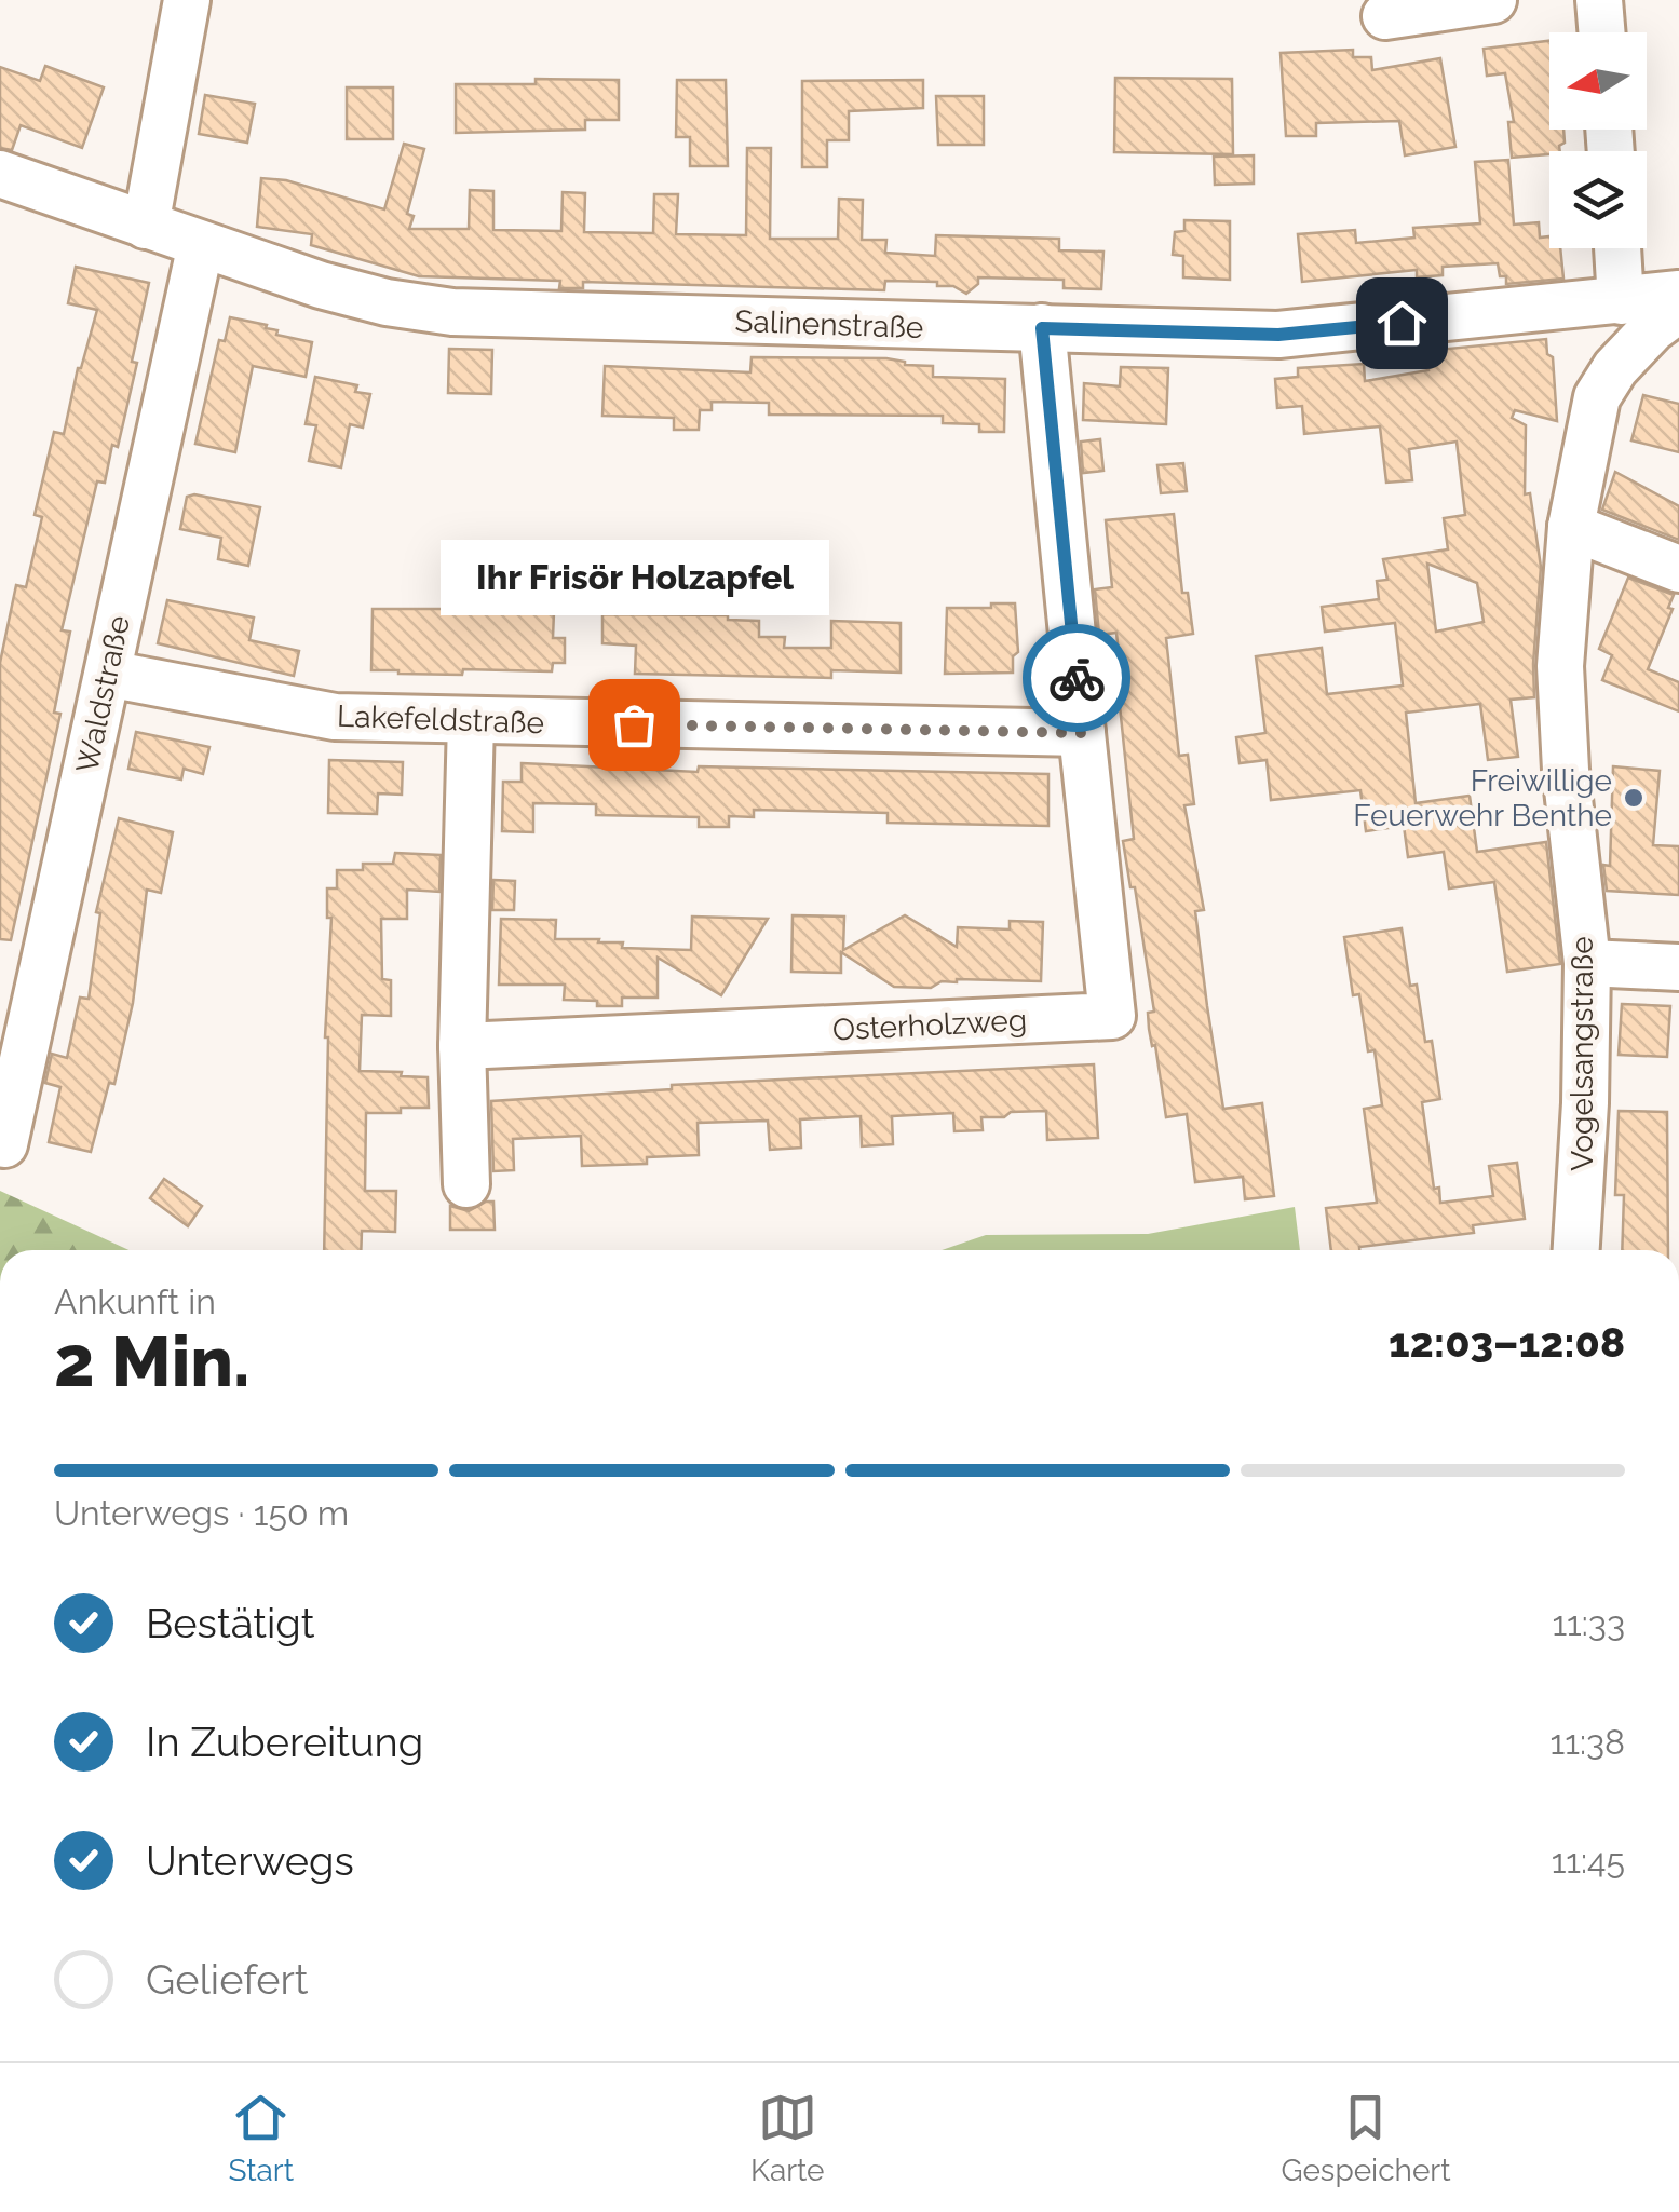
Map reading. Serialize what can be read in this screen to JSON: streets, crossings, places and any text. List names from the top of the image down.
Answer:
{
  "streets": {
    "street": [
      "Salinenstraße",
      "Waldstraße",
      "Lakefeldstraße",
      "Osterholzweg",
      "Vogelsangstraße"
    ]
  },
  "crossings": [
    ["Salinenstraße", "Waldstraße"],
    ["Salinenstraße", "Vogelsangstraße"],
    ["Waldstraße", "Lakefeldstraße"],
    ["Lakefeldstraße", "Osterholzweg"]
  ],
  "places": ["Ihr Frisör Holzapfel", "Freiwillige Feuerwehr Benthe"],
  "north": "left",
  "page": {
    "bubble": "Ihr Frisör Holzapfel",
    "heading": ["2 Min.", "Ankunft in", "12:03–12:08"],
    "bar": "Unterwegs · 150 m",
    "list": [
      ["Bestätigt", "11:33"],
      ["In Zubereitung", "11:38"],
      ["Unterwegs", "11:45"],
      "Geliefert"
    ],
    "tabs": ["Start", "Karte", "Gespeichert"]
  }
}
